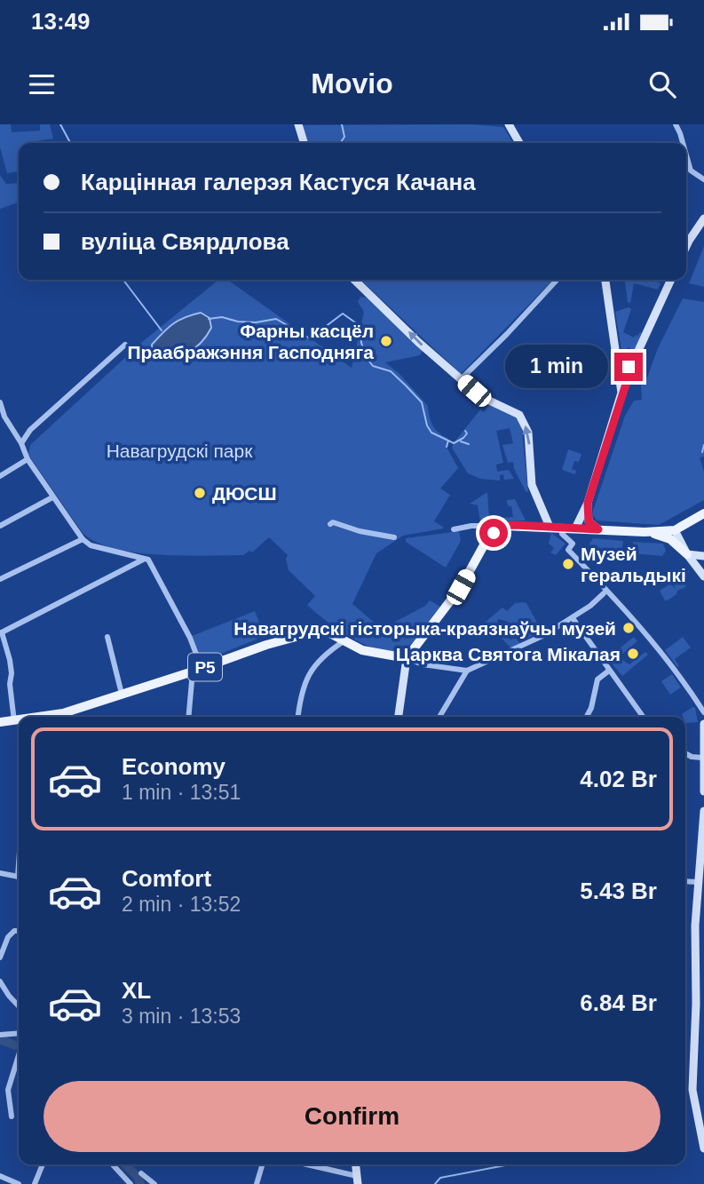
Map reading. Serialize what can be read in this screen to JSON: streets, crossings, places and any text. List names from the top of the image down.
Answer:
{
  "streets": {
    "main road": ["Р5"]
  },
  "parks": ["Навагрудскі парк"],
  "places": [
    "Фарны касцёл Праабражэння Гасподняга",
    "ДЮСШ",
    "Музей геральдыкі",
    "Навагрудскі гісторыка-краязнаўчы музей",
    "Царква Святога Мікалая"
  ],
  "page": {
    "status": "13:49",
    "header": "Movio",
    "banner": ["Карцінная галерэя Кастуся Качана", "вуліца Свярдлова"],
    "bubble": "1 min",
    "list": [
      {
        "name": "Economy",
        "note": "1 min · 13:51",
        "value": "4.02 Br"
      },
      {
        "name": "Comfort",
        "note": "2 min · 13:52",
        "value": "5.43 Br"
      },
      {
        "name": "XL",
        "note": "3 min · 13:53",
        "value": "6.84 Br"
      }
    ],
    "buttons": "Confirm"
  }
}
